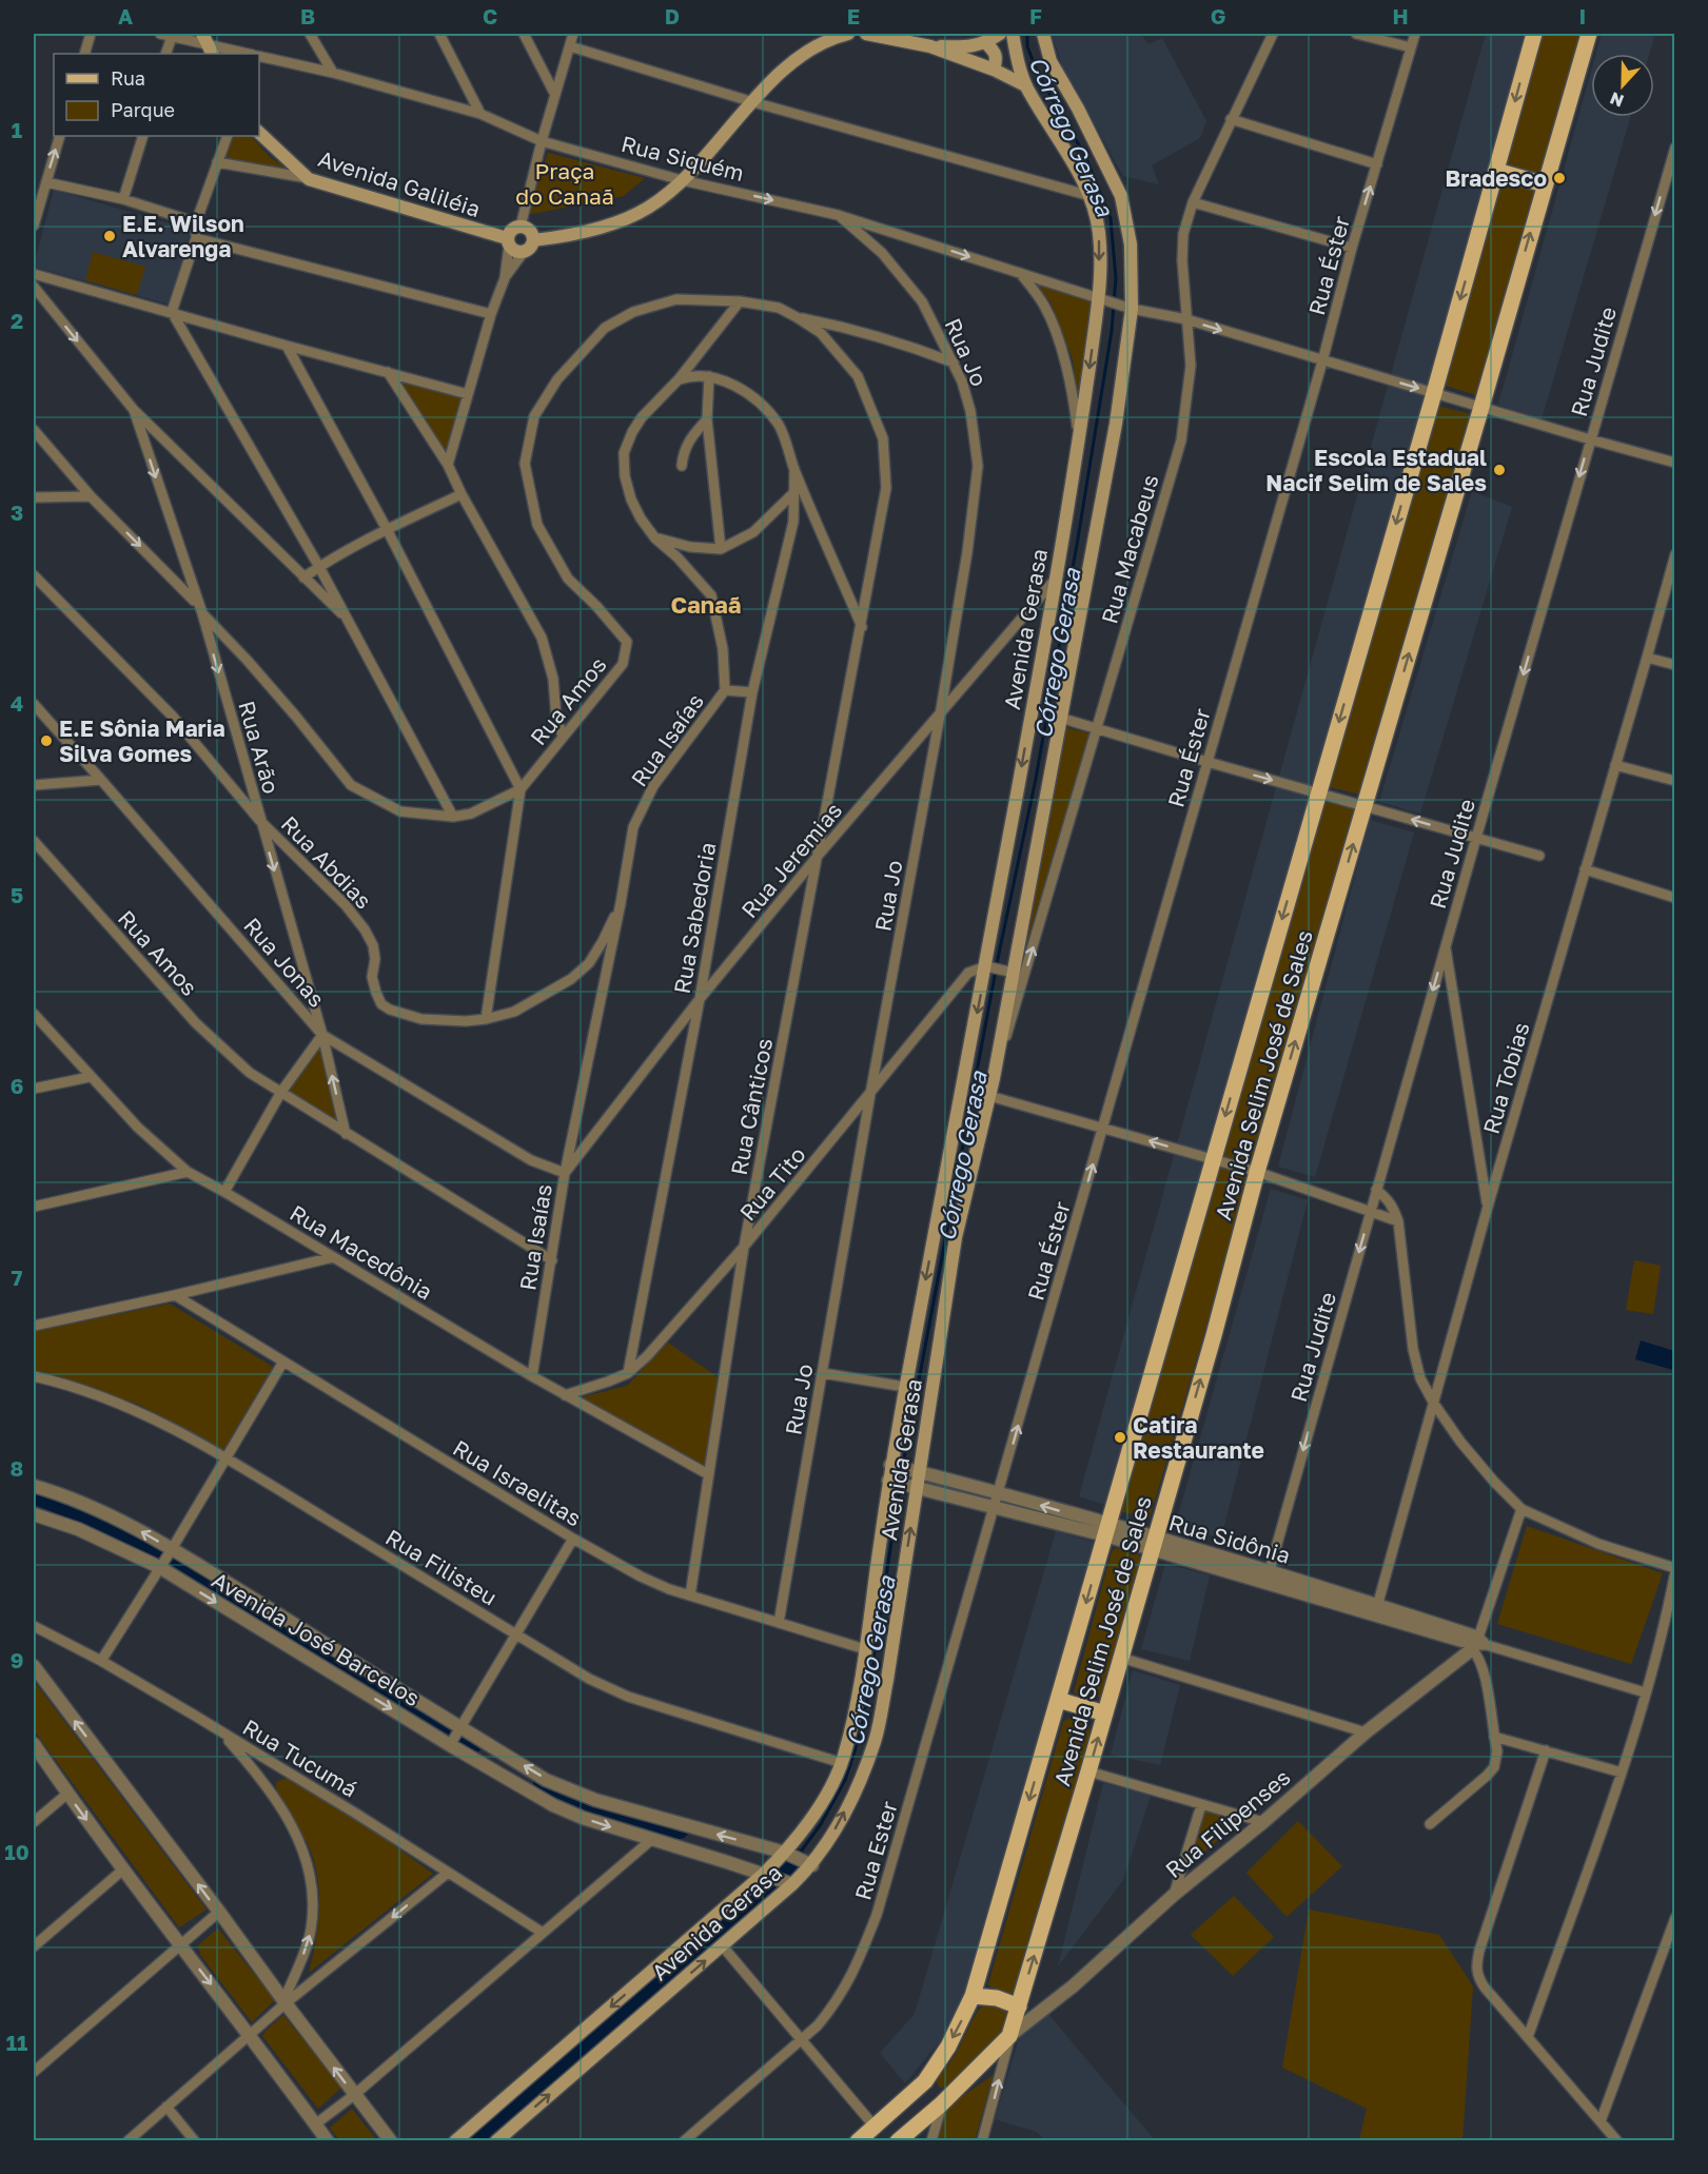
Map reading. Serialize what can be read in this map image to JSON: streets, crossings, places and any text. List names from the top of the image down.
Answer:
{
  "streets": {
    "main road": ["Avenida Galiléia", "Avenida Gerasa", "Avenida Selim José de Sales"],
    "street": [
      "Rua Siquém",
      "Rua Éster",
      "Rua Jo",
      "Rua Judite",
      "Rua Macabeus",
      "Rua Amos",
      "Rua Isaías",
      "Rua Arão",
      "Rua Jeremias",
      "Rua Abdias",
      "Rua Sabedoria",
      "Rua Jonas",
      "Rua Tobias",
      "Rua Cânticos",
      "Rua Tito",
      "Rua Macedônia",
      "Rua Israelitas",
      "Rua Sidônia",
      "Rua Filisteu",
      "Avenida José Barcelos",
      "Rua Tucumá",
      "Rua Filipenses",
      "Rua Ester"
    ]
  },
  "crossings": [
    ["Rua Siquém", "Rua Jo"],
    ["Rua Siquém", "Avenida Gerasa"],
    ["Rua Éster", "Rua Sidônia"],
    ["Rua Éster", "Rua Ester"],
    ["Rua Jo", "Rua Amos"],
    ["Rua Jo", "Rua Jeremias"],
    ["Rua Jo", "Rua Tito"],
    ["Rua Jo", "Rua Israelitas"],
    ["Rua Judite", "Rua Sidônia"],
    ["Rua Macabeus", "Avenida Gerasa"],
    ["Avenida Gerasa", "Rua Jeremias"],
    ["Avenida Gerasa", "Rua Tito"],
    ["Avenida Gerasa", "Rua Israelitas"],
    ["Avenida Gerasa", "Rua Sidônia"],
    ["Avenida Gerasa", "Rua Filisteu"],
    ["Avenida Gerasa", "Avenida José Barcelos"],
    ["Rua Amos", "Rua Isaías"],
    ["Rua Amos", "Rua Arão"],
    ["Rua Amos", "Rua Cânticos"],
    ["Rua Isaías", "Rua Jeremias"],
    ["Rua Isaías", "Rua Abdias"],
    ["Rua Isaías", "Rua Jonas"],
    ["Rua Isaías", "Rua Macedônia"],
    ["Rua Arão", "Rua Abdias"],
    ["Rua Arão", "Rua Jonas"],
    ["Rua Jeremias", "Rua Sabedoria"],
    ["Rua Jeremias", "Rua Jonas"],
    ["Rua Jeremias", "Rua Cânticos"],
    ["Rua Sabedoria", "Rua Tito"],
    ["Avenida Selim José de Sales", "Rua Sidônia"],
    ["Avenida Selim José de Sales", "Rua Filipenses"],
    ["Rua Tobias", "Rua Sidônia"],
    ["Rua Cânticos", "Rua Tito"],
    ["Rua Cânticos", "Rua Macedônia"],
    ["Rua Cânticos", "Rua Israelitas"],
    ["Rua Tito", "Rua Macedônia"],
    ["Rua Sidônia", "Rua Filipenses"],
    ["Rua Sidônia", "Rua Ester"]
  ],
  "one_way": ["Rua Siquém", "Rua Judite"],
  "districts": ["Canaã"],
  "water": ["Córrego Gerasa"],
  "parks": ["Praça do Canaã"],
  "places": [
    "Bradesco",
    "E.E. Wilson Alvarenga",
    "Escola Estadual Nacif Selim de Sales",
    "E.E Sônia Maria Silva Gomes",
    "Catira Restaurante"
  ],
  "legend": ["Rua", "Parque"],
  "north": "bottom",
  "grid": {
    "columns": [
      "A",
      "B",
      "C",
      "D",
      "E",
      "F",
      "G",
      "H",
      "I"
    ],
    "rows": [
      "1",
      "2",
      "3",
      "4",
      "5",
      "6",
      "7",
      "8",
      "9",
      "10",
      "11"
    ]
  }
}
